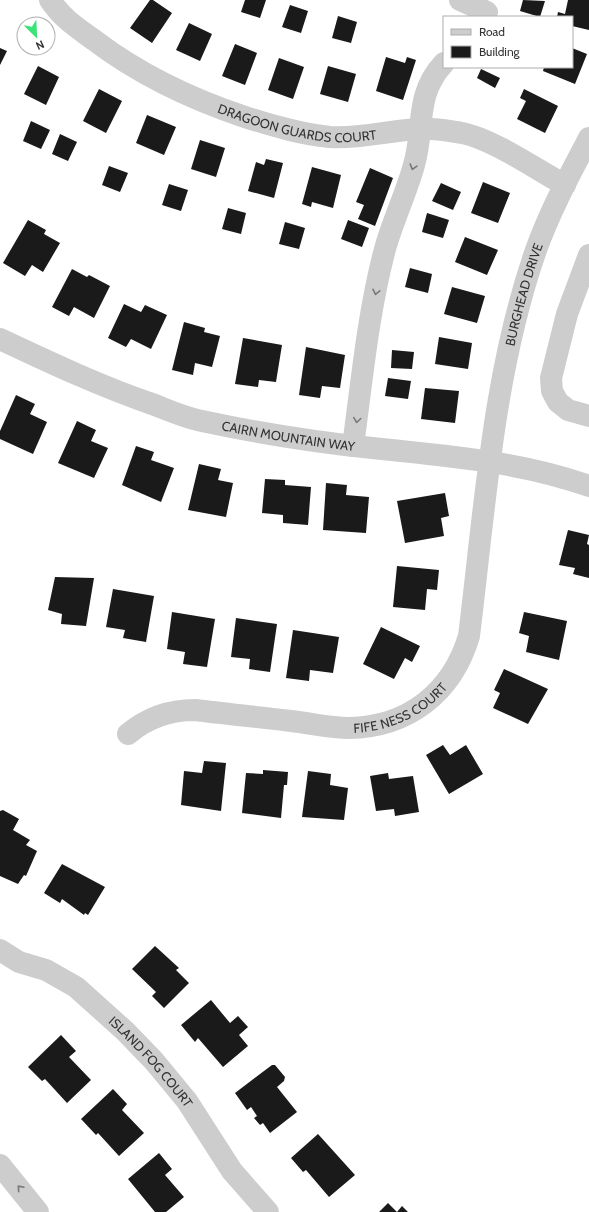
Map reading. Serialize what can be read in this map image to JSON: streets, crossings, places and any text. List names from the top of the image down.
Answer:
{
  "streets": {
    "street": [
      "DRAGOON GUARDS COURT",
      "BURGHEAD DRIVE",
      "CAIRN MOUNTAIN WAY",
      "FIFE NESS COURT",
      "ISLAND FOG COURT"
    ]
  },
  "crossings": [
    ["DRAGOON GUARDS COURT", "BURGHEAD DRIVE"],
    ["BURGHEAD DRIVE", "CAIRN MOUNTAIN WAY"],
    ["BURGHEAD DRIVE", "FIFE NESS COURT"],
    ["CAIRN MOUNTAIN WAY", "FIFE NESS COURT"]
  ],
  "legend": ["Road", "Building"],
  "north": "bottom right"
}
